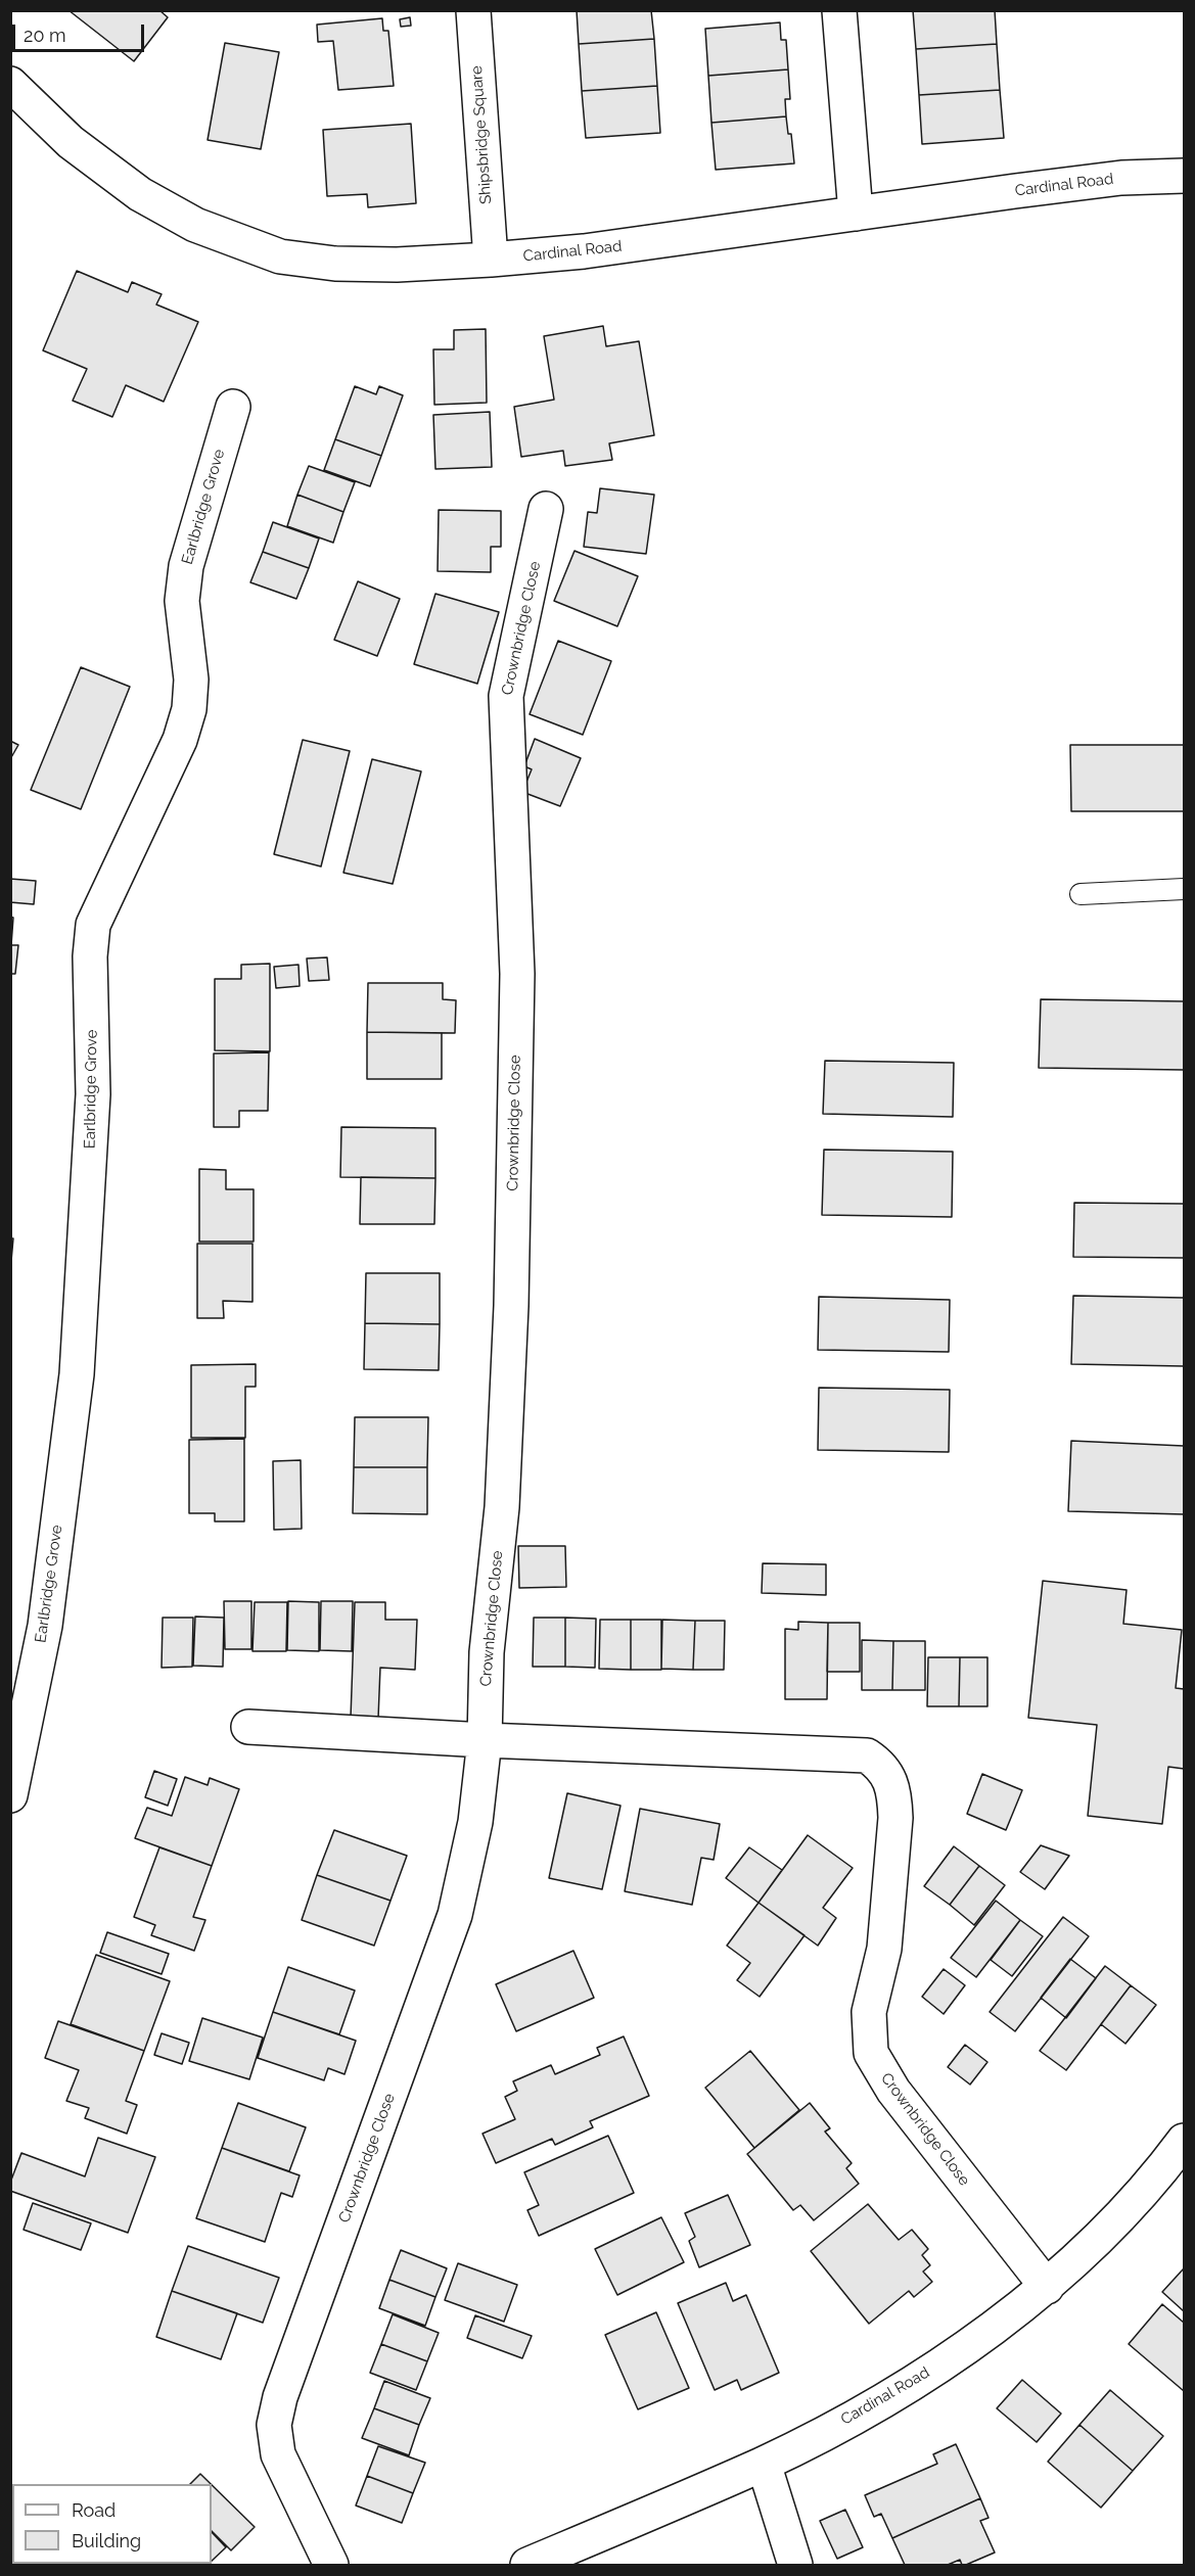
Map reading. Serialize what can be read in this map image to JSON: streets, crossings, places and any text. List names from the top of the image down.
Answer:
{
  "streets": {
    "street": [
      "Shipsbridge Square",
      "Cardinal Road",
      "Earlbridge Grove",
      "Crownbridge Close"
    ]
  },
  "crossings": [
    ["Shipsbridge Square", "Cardinal Road"],
    ["Cardinal Road", "Crownbridge Close"]
  ],
  "legend": ["Road", "Building"],
  "scale_bar": "20 m"
}
